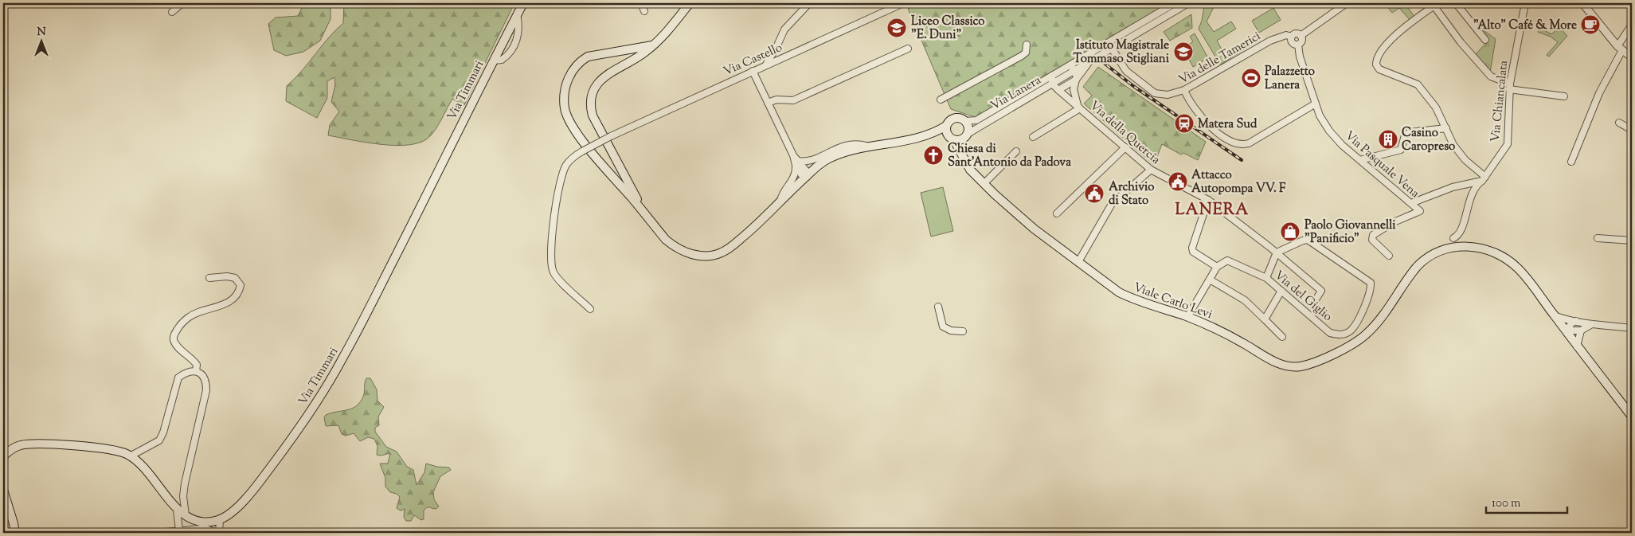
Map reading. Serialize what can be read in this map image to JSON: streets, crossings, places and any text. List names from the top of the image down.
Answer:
{
  "streets": {
    "main road": ["Via Timmari", "Viale Carlo Levi"],
    "street": [
      "Via delle Tamerici",
      "Via Castello",
      "Via Lanera",
      "Via Chiancalata",
      "Via della Quercia",
      "Via Pasquale Vena",
      "Via del Giglio"
    ]
  },
  "crossings": [
    ["Via delle Tamerici", "Via Lanera"],
    ["Via delle Tamerici", "Via Pasquale Vena"],
    ["Via Lanera", "Via della Quercia"],
    ["Via Lanera", "Viale Carlo Levi"],
    ["Via della Quercia", "Via del Giglio"]
  ],
  "districts": ["LANERA"],
  "places": {
    "cafe": ["\"Alto\" Café & More"],
    "school or university": ["Liceo Classico \"E. Duni\"", "Istituto Magistrale Tommaso Stigliani"],
    "sports": ["Palazzetto Lanera"],
    "station": ["Matera Sud"],
    "building": ["Casino Caropreso"],
    "church": ["Chiesa di Sant'Antonio da Padova"],
    "public building": ["Attacco Autopompa VV. F", "Archivio di Stato"],
    "shop": ["Paolo Giovannelli \"Panificio\""]
  },
  "scale_bar": "100 m",
  "north": "top"
}
